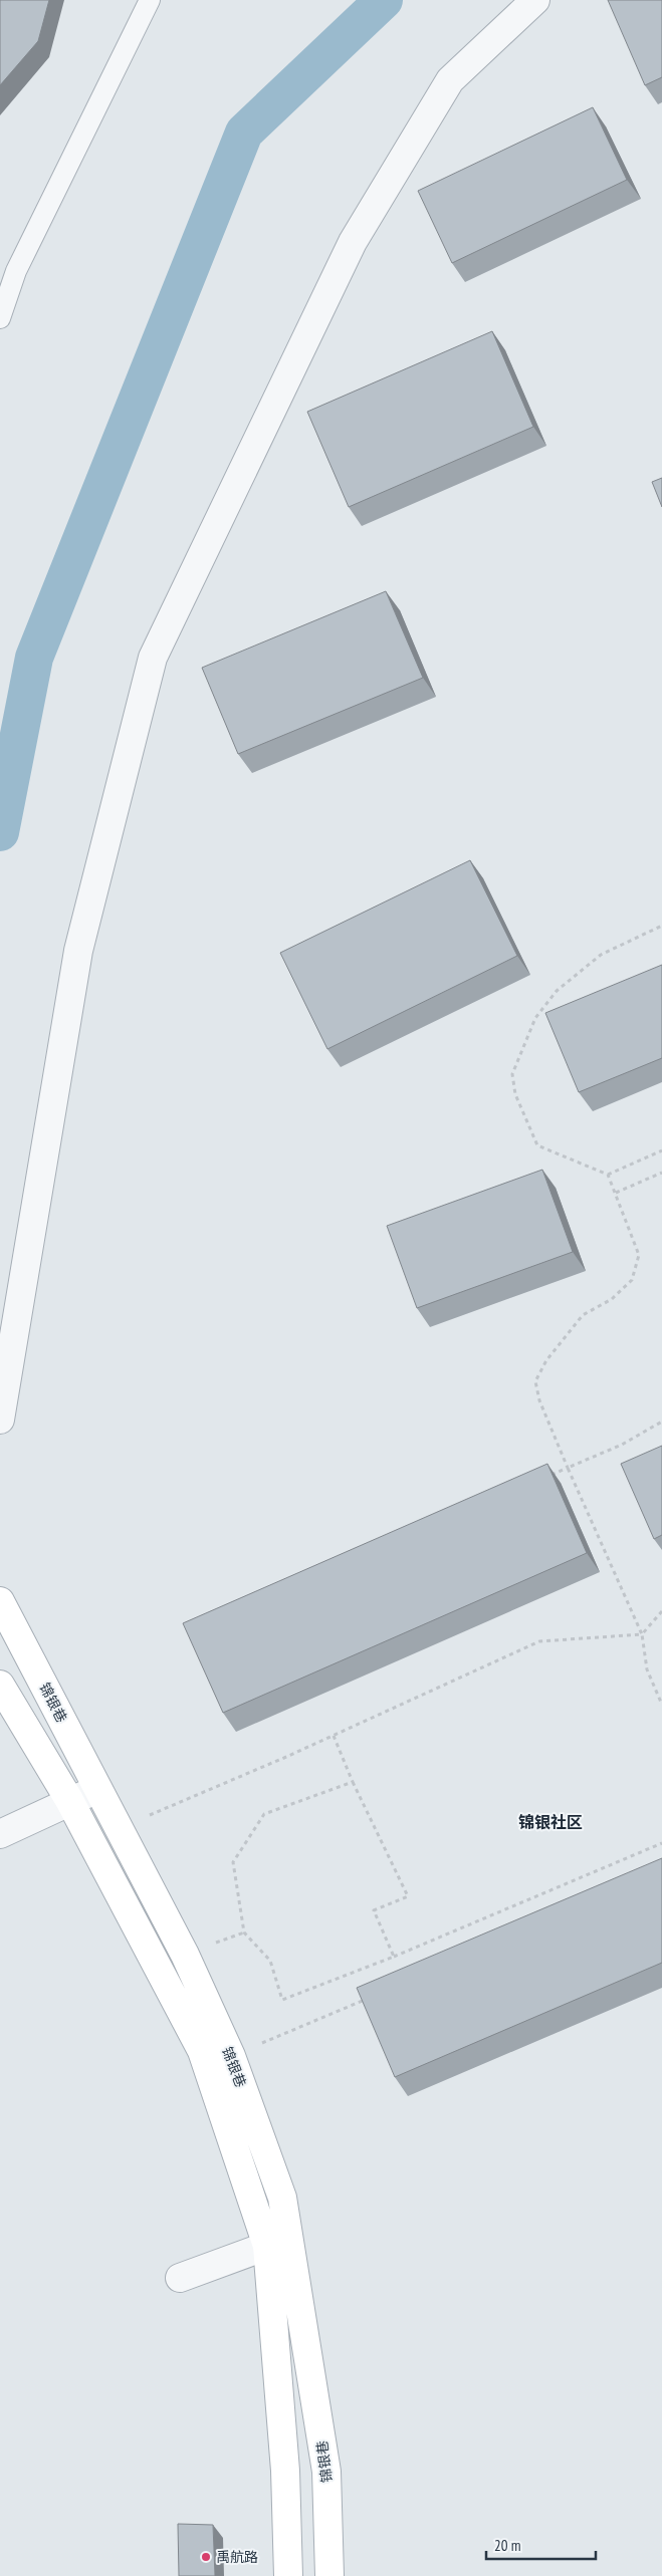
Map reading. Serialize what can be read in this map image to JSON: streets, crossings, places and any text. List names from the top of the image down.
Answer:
{
  "streets": {
    "main road": ["锦银巷"]
  },
  "districts": ["锦银社区"],
  "places": ["禹航路"],
  "scale_bar": "20 m"
}
